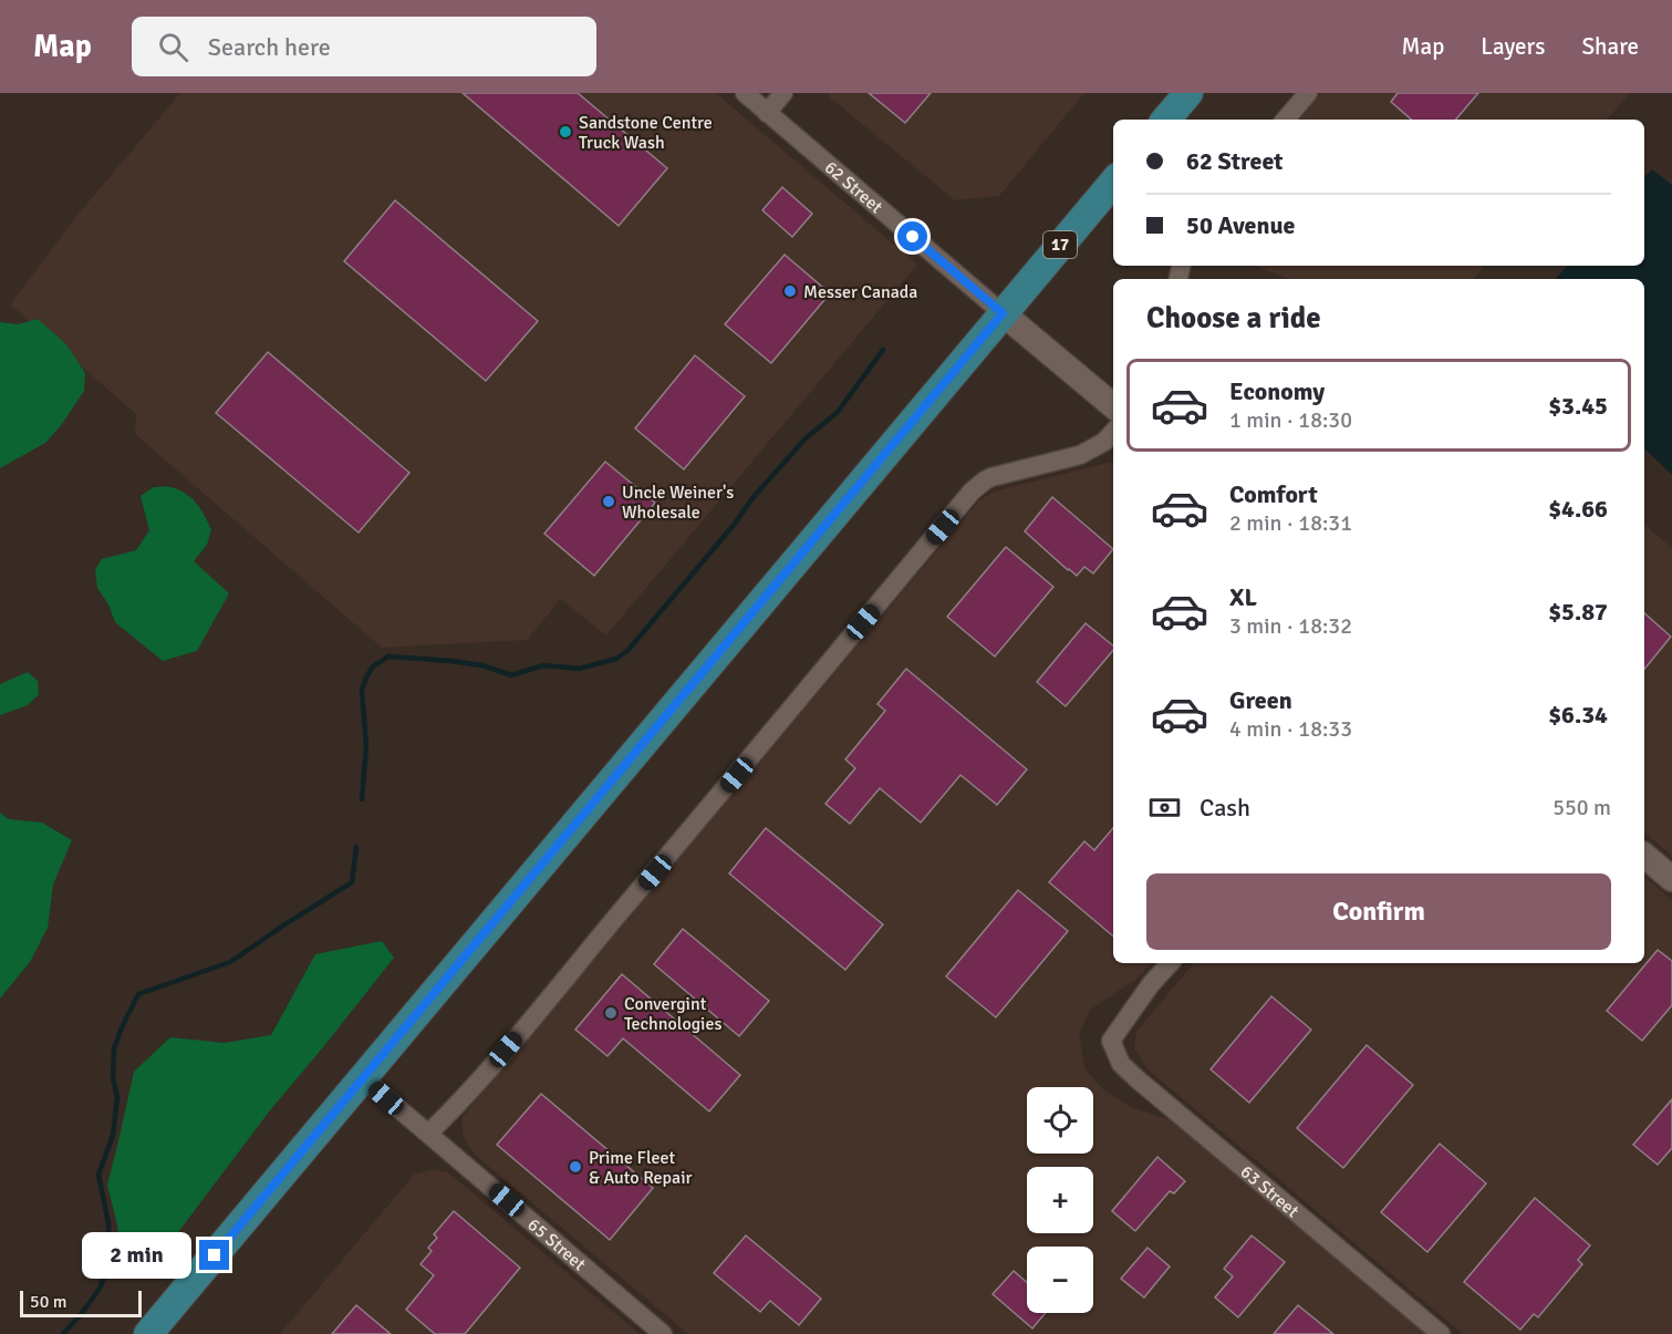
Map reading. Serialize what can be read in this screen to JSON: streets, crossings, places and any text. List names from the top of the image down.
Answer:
{
  "streets": {
    "main road": ["62 Street", "17"],
    "street": ["63 Street", "65 Street"]
  },
  "crossings": [
    ["62 Street", "17"],
    ["17", "65 Street"]
  ],
  "places": [
    "Sandstone Centre Truck Wash",
    "Messer Canada",
    "Uncle Weiner's Wholesale",
    "Convergint Technologies",
    "Prime Fleet & Auto Repair"
  ],
  "scale_bar": "50 m",
  "page": {
    "header": "Map",
    "search": "Search here",
    "nav": ["Map", "Layers", "Share"],
    "banner": ["62 Street", "50 Avenue"],
    "heading": "Choose a ride",
    "list": [
      {
        "name": "Economy",
        "note": "1 min · 18:30",
        "value": "$3.45"
      },
      {
        "name": "Comfort",
        "note": "2 min · 18:31",
        "value": "$4.66"
      },
      {
        "name": "XL",
        "note": "3 min · 18:32",
        "value": "$5.87"
      },
      {
        "name": "Green",
        "note": "4 min · 18:33",
        "value": "$6.34"
      }
    ],
    "pay": ["Cash", "550 m"],
    "buttons": "Confirm",
    "map_buttons": ["+", "−"],
    "bubble": "2 min",
    "scale": "50 m"
  }
}
